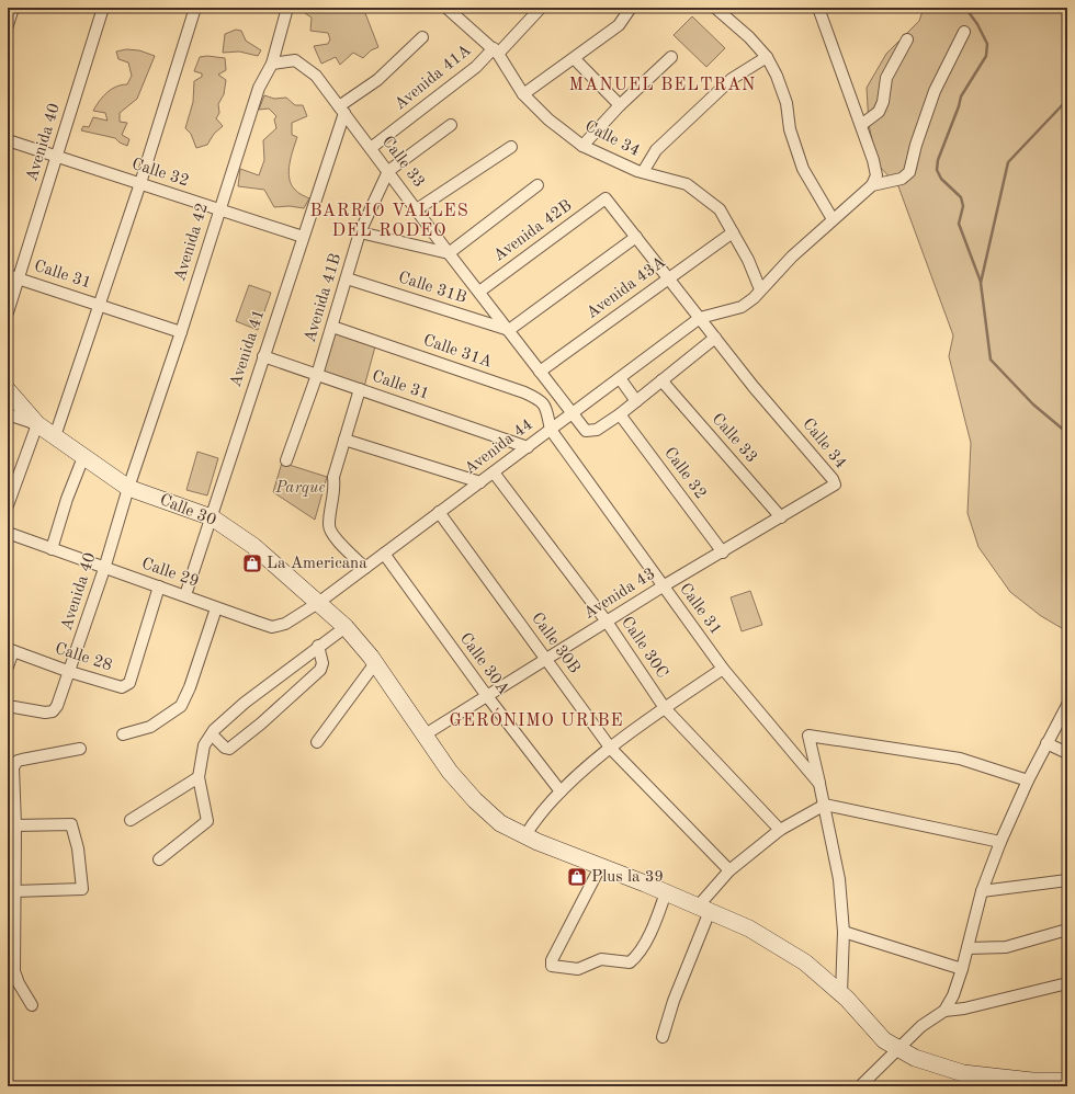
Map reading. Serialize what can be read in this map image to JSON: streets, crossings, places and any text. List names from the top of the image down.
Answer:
{
  "streets": {
    "main road": ["Calle 30"],
    "street": [
      "Avenida 41A",
      "Calle 34",
      "Avenida 40",
      "Calle 33",
      "Calle 32",
      "Avenida 42B",
      "Avenida 42",
      "Calle 31",
      "Calle 31B",
      "Avenida 43A",
      "Avenida 41B",
      "Avenida 41",
      "Calle 31A",
      "Avenida 44",
      "Calle 29",
      "Avenida 43",
      "Calle 30B",
      "Calle 30C",
      "Calle 28",
      "Calle 30A"
    ]
  },
  "crossings": [
    ["Avenida 41A", "Calle 34"],
    ["Avenida 41A", "Calle 33"],
    ["Calle 34", "Avenida 42B"],
    ["Calle 34", "Avenida 43A"],
    ["Calle 34", "Avenida 44"],
    ["Calle 34", "Avenida 43"],
    ["Avenida 40", "Calle 32"],
    ["Avenida 40", "Avenida 42"],
    ["Avenida 40", "Calle 31"],
    ["Avenida 40", "Calle 30"],
    ["Avenida 40", "Calle 29"],
    ["Avenida 40", "Calle 28"],
    ["Calle 33", "Calle 32"],
    ["Calle 33", "Avenida 42B"],
    ["Calle 33", "Avenida 42"],
    ["Calle 33", "Calle 31B"],
    ["Calle 33", "Avenida 43A"],
    ["Calle 33", "Avenida 41B"],
    ["Calle 33", "Avenida 41"],
    ["Calle 33", "Avenida 44"],
    ["Calle 33", "Avenida 43"],
    ["Calle 32", "Avenida 42"],
    ["Calle 32", "Avenida 41"],
    ["Calle 32", "Avenida 43"],
    ["Avenida 42", "Calle 31"],
    ["Avenida 42", "Calle 30"],
    ["Calle 31", "Avenida 41B"],
    ["Calle 31", "Avenida 41"],
    ["Calle 31", "Calle 31A"],
    ["Calle 31", "Avenida 44"],
    ["Calle 31", "Calle 30"],
    ["Calle 31", "Avenida 43"],
    ["Calle 31B", "Avenida 41B"],
    ["Avenida 41B", "Calle 31A"],
    ["Avenida 41", "Calle 30"],
    ["Avenida 41", "Calle 29"],
    ["Calle 31A", "Avenida 44"],
    ["Avenida 44", "Calle 30"],
    ["Avenida 44", "Calle 29"],
    ["Avenida 44", "Calle 30B"],
    ["Avenida 44", "Calle 30C"],
    ["Avenida 44", "Calle 30A"],
    ["Calle 30", "Calle 29"],
    ["Calle 30", "Avenida 43"],
    ["Calle 29", "Calle 28"],
    ["Avenida 43", "Calle 30B"],
    ["Avenida 43", "Calle 30C"],
    ["Avenida 43", "Calle 30A"]
  ],
  "districts": ["MANUEL BELTRAN", "BARRIO VALLES DEL RODEO", "GERÓNIMO URIBE"],
  "parks": ["Parque"],
  "places": {
    "shop": ["La Americana", "Plus la 39"]
  }
}
